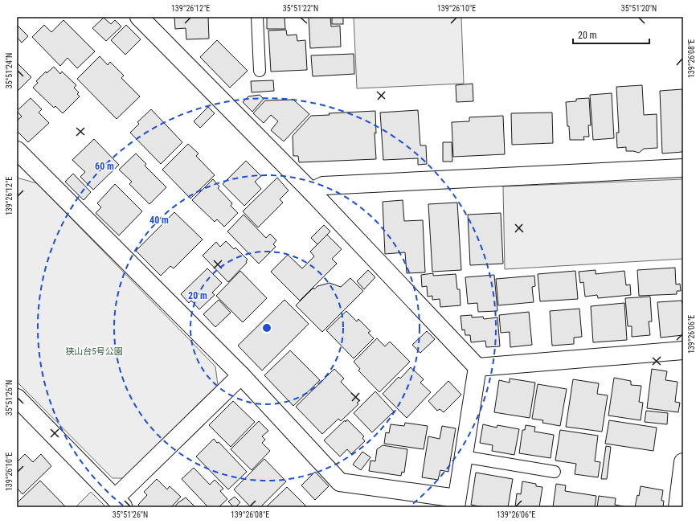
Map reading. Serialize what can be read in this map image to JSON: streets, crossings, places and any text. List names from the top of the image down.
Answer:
{
  "parks": ["狭山台5号公園"],
  "scale_bar": "20 m",
  "coordinates": [
    "139°26'12\"E",
    "35°51'22\"N",
    "139°26'10\"E",
    "35°51'20\"N",
    "139°26'08\"E",
    "35°51'24\"N",
    "139°26'06\"E",
    "35°51'26\"N"
  ],
  "rings": ["60 m", "40 m", "20 m"]
}
